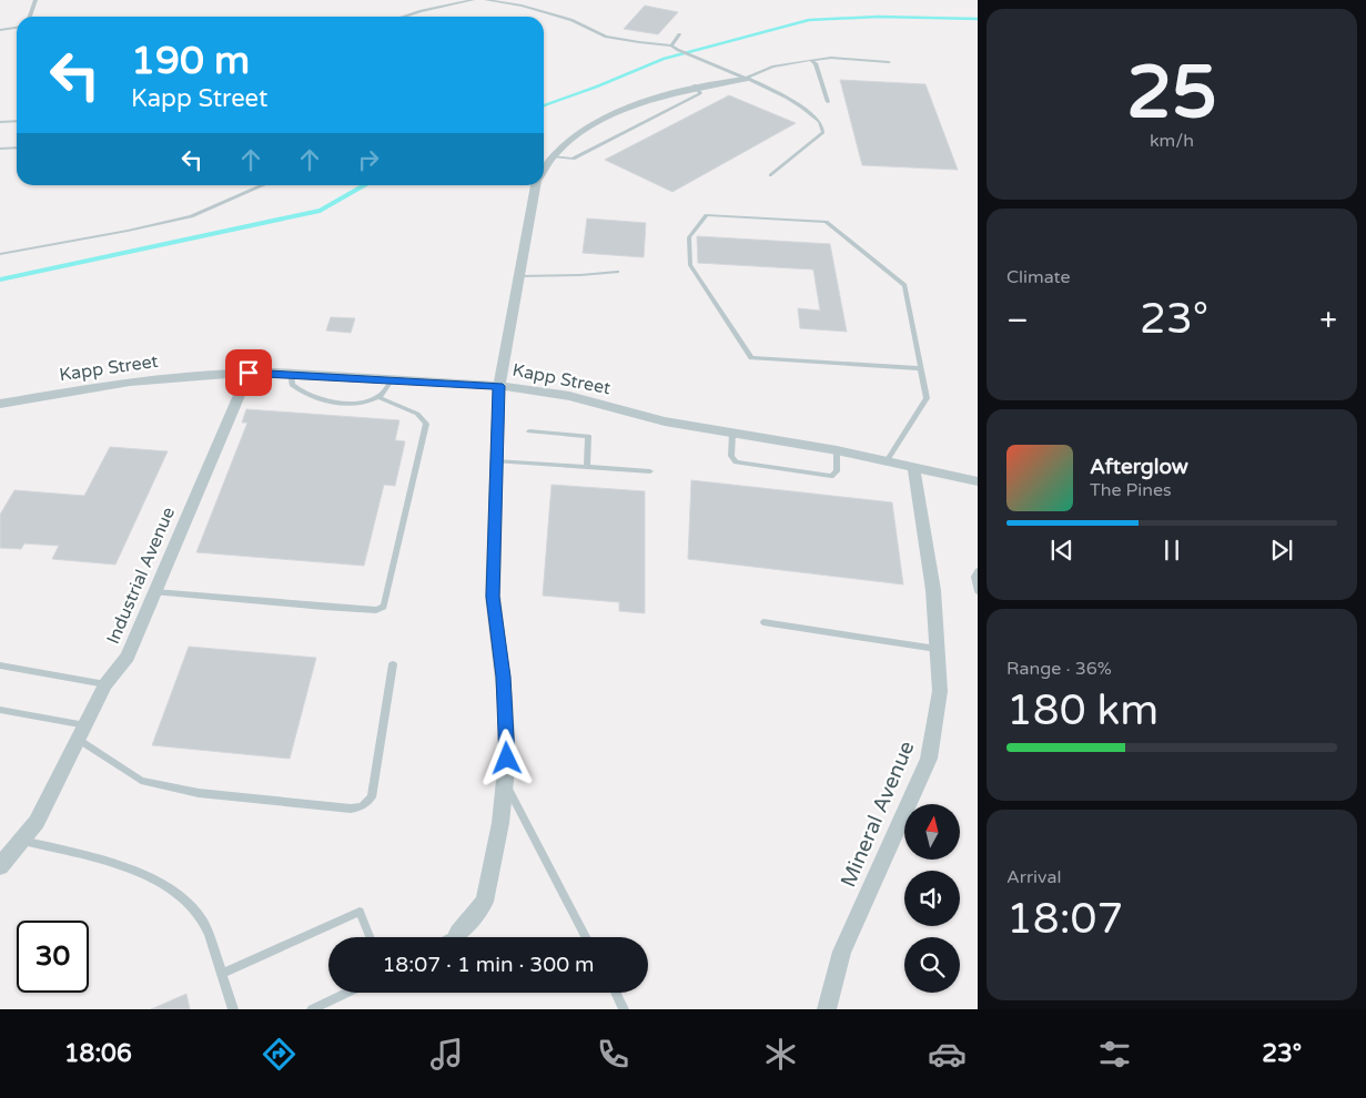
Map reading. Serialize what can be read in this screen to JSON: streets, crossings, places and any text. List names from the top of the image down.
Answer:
{
  "streets": {
    "street": ["Kapp Street", "Industrial Avenue", "Mineral Avenue"]
  },
  "crossings": [
    ["Kapp Street", "Industrial Avenue"],
    ["Kapp Street", "Mineral Avenue"]
  ],
  "north": "top",
  "page": {
    "tile": [
      ["25", "km/h"],
      "Climate",
      ["Range · 36%", "180 km"],
      ["Arrival", "18:07"]
    ],
    "turn": ["190 m", "Kapp Street"],
    "heat": ["−", "23°", "+"],
    "song": ["Afterglow", "The Pines"],
    "limit": "30",
    "trip": "18:07 · 1 min · 300 m",
    "tabs": ["18:06", "23°"]
  }
}
